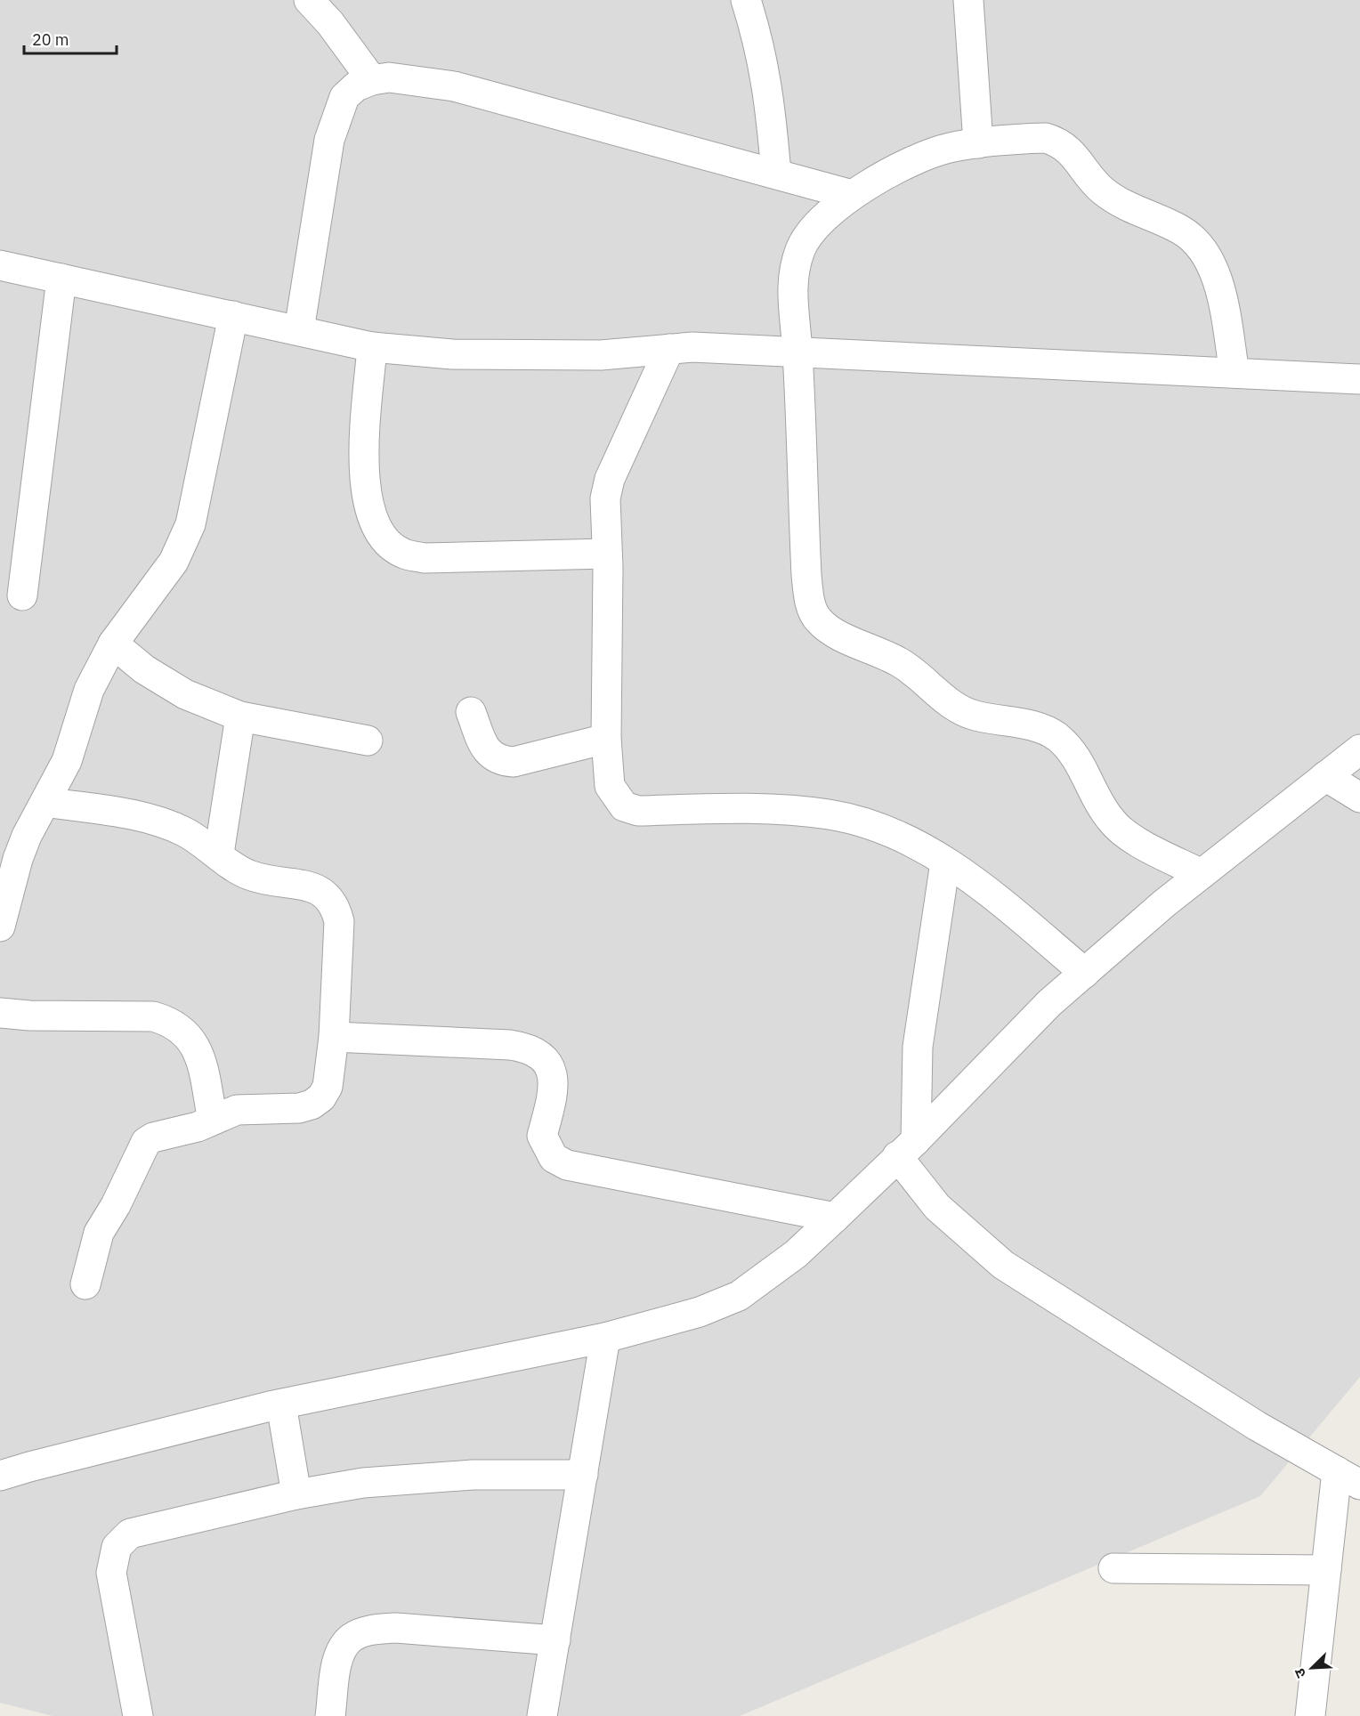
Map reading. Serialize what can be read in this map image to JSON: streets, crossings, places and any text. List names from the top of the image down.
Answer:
{
  "scale_bar": "20 m",
  "north": "bottom left"
}
